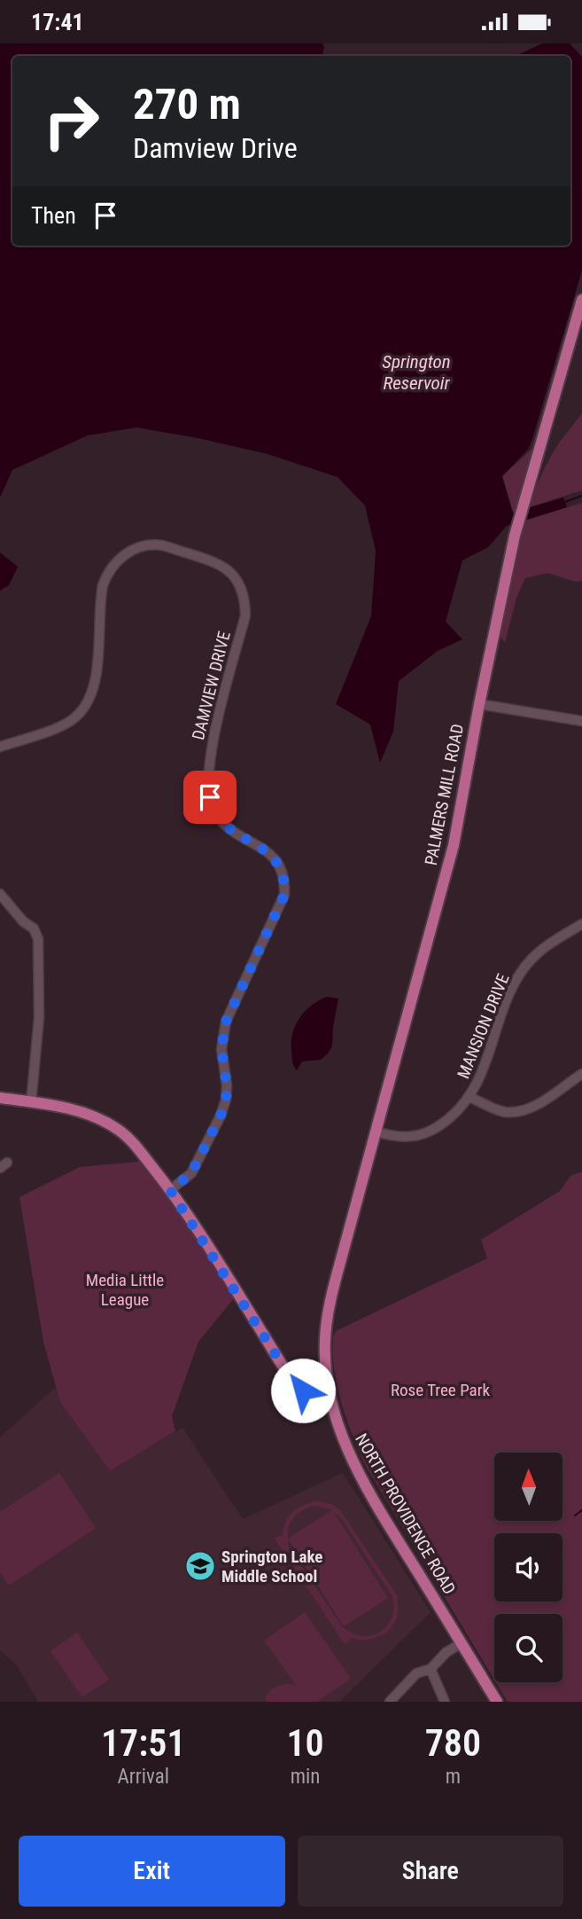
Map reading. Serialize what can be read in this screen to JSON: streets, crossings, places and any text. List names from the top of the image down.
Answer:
{
  "streets": {
    "main road": ["PALMERS MILL ROAD", "NORTH PROVIDENCE ROAD"],
    "street": ["DAMVIEW DRIVE", "MANSION DRIVE"]
  },
  "crossings": [
    ["PALMERS MILL ROAD", "MANSION DRIVE"],
    ["PALMERS MILL ROAD", "NORTH PROVIDENCE ROAD"]
  ],
  "water": ["Springton Reservoir"],
  "parks": ["Media Little League", "Rose Tree Park"],
  "places": {
    "school or university": ["Springton Lake Middle School"]
  },
  "north": "top",
  "page": {
    "status": "17:41",
    "turn": ["270 m", "Damview Drive"],
    "then": "Then",
    "eta": [
      "17:51",
      "Arrival",
      "10",
      "min",
      "780",
      "m"
    ],
    "buttons": ["Exit", "Share"]
  }
}
